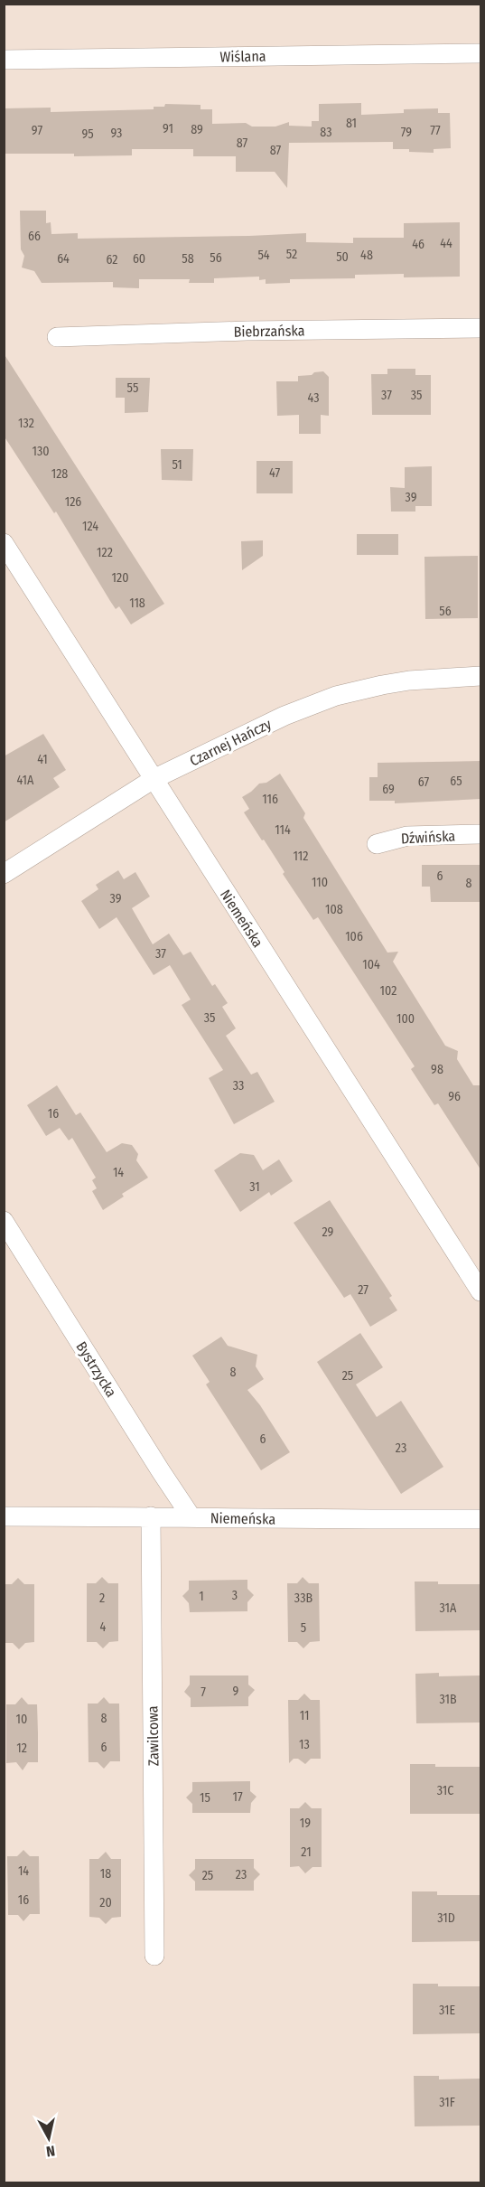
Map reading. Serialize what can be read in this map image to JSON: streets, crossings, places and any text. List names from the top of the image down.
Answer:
{
  "streets": {
    "street": [
      "Wiślana",
      "Biebrzańska",
      "Czarnej Hańczy",
      "Dźwińska",
      "Niemeńska",
      "Bystrzycka",
      "Zawilcowa"
    ]
  },
  "crossings": [
    ["Czarnej Hańczy", "Niemeńska"],
    ["Niemeńska", "Bystrzycka"],
    ["Niemeńska", "Zawilcowa"]
  ],
  "house_numbers": [
    "81",
    "91",
    "89",
    "97",
    "77",
    "83",
    "79",
    "93",
    "95",
    "87",
    "87",
    "66",
    "44",
    "46",
    "52",
    "54",
    "48",
    "50",
    "56",
    "64",
    "60",
    "58",
    "62",
    "55",
    "37",
    "35",
    "43",
    "132",
    "130",
    "51",
    "47",
    "128",
    "39",
    "126",
    "124",
    "122",
    "120",
    "118",
    "56",
    "41",
    "41A",
    "65",
    "67",
    "69",
    "116",
    "114",
    "112",
    "6",
    "110",
    "8",
    "39",
    "108",
    "106",
    "37",
    "104",
    "102",
    "35",
    "100",
    "98",
    "33",
    "96",
    "16",
    "14",
    "31",
    "29",
    "27",
    "8",
    "25",
    "6",
    "23",
    "3",
    "1",
    "2",
    "33B",
    "31A",
    "4",
    "5",
    "9",
    "7",
    "31B",
    "11",
    "8",
    "10",
    "13",
    "6",
    "12",
    "31C",
    "17",
    "15",
    "19",
    "21",
    "14",
    "18",
    "23",
    "25",
    "16",
    "20",
    "31D",
    "31E",
    "31F"
  ],
  "north": "bottom"
}
